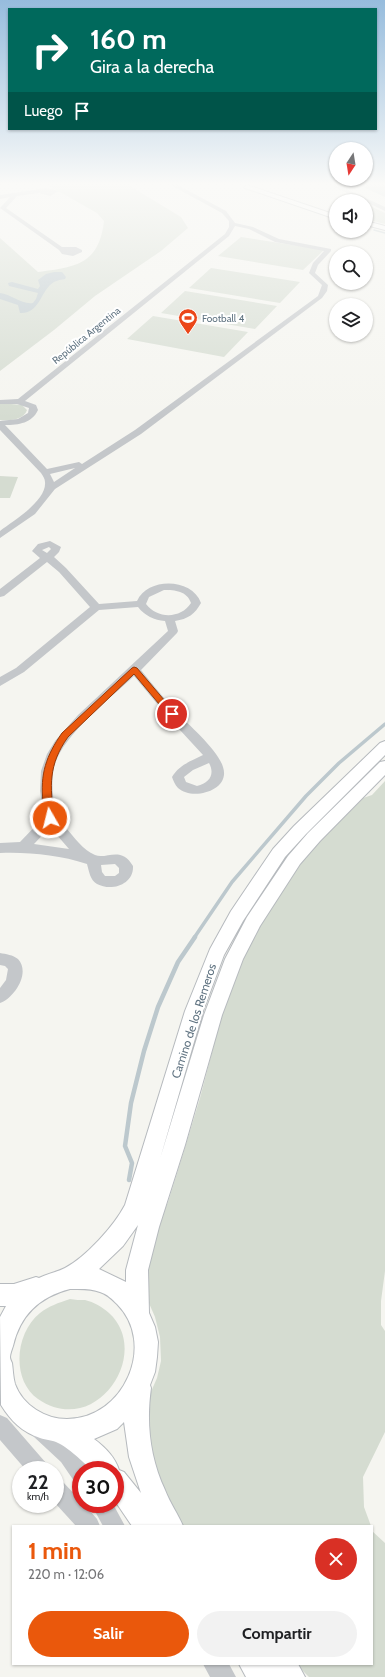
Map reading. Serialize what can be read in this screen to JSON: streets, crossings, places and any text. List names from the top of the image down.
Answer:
{
  "streets": {
    "main road": ["Camino de los Remeros"],
    "street": ["República Argentina"]
  },
  "places": {
    "sports": ["Football 4"]
  },
  "north": "bottom",
  "page": {
    "turn": ["160 m", "Gira a la derecha"],
    "then": "Luego",
    "speed": "22 km/h",
    "limit": "30",
    "heading": ["1 min", "220 m · 12:06"],
    "buttons": ["Salir", "Compartir"]
  }
}
